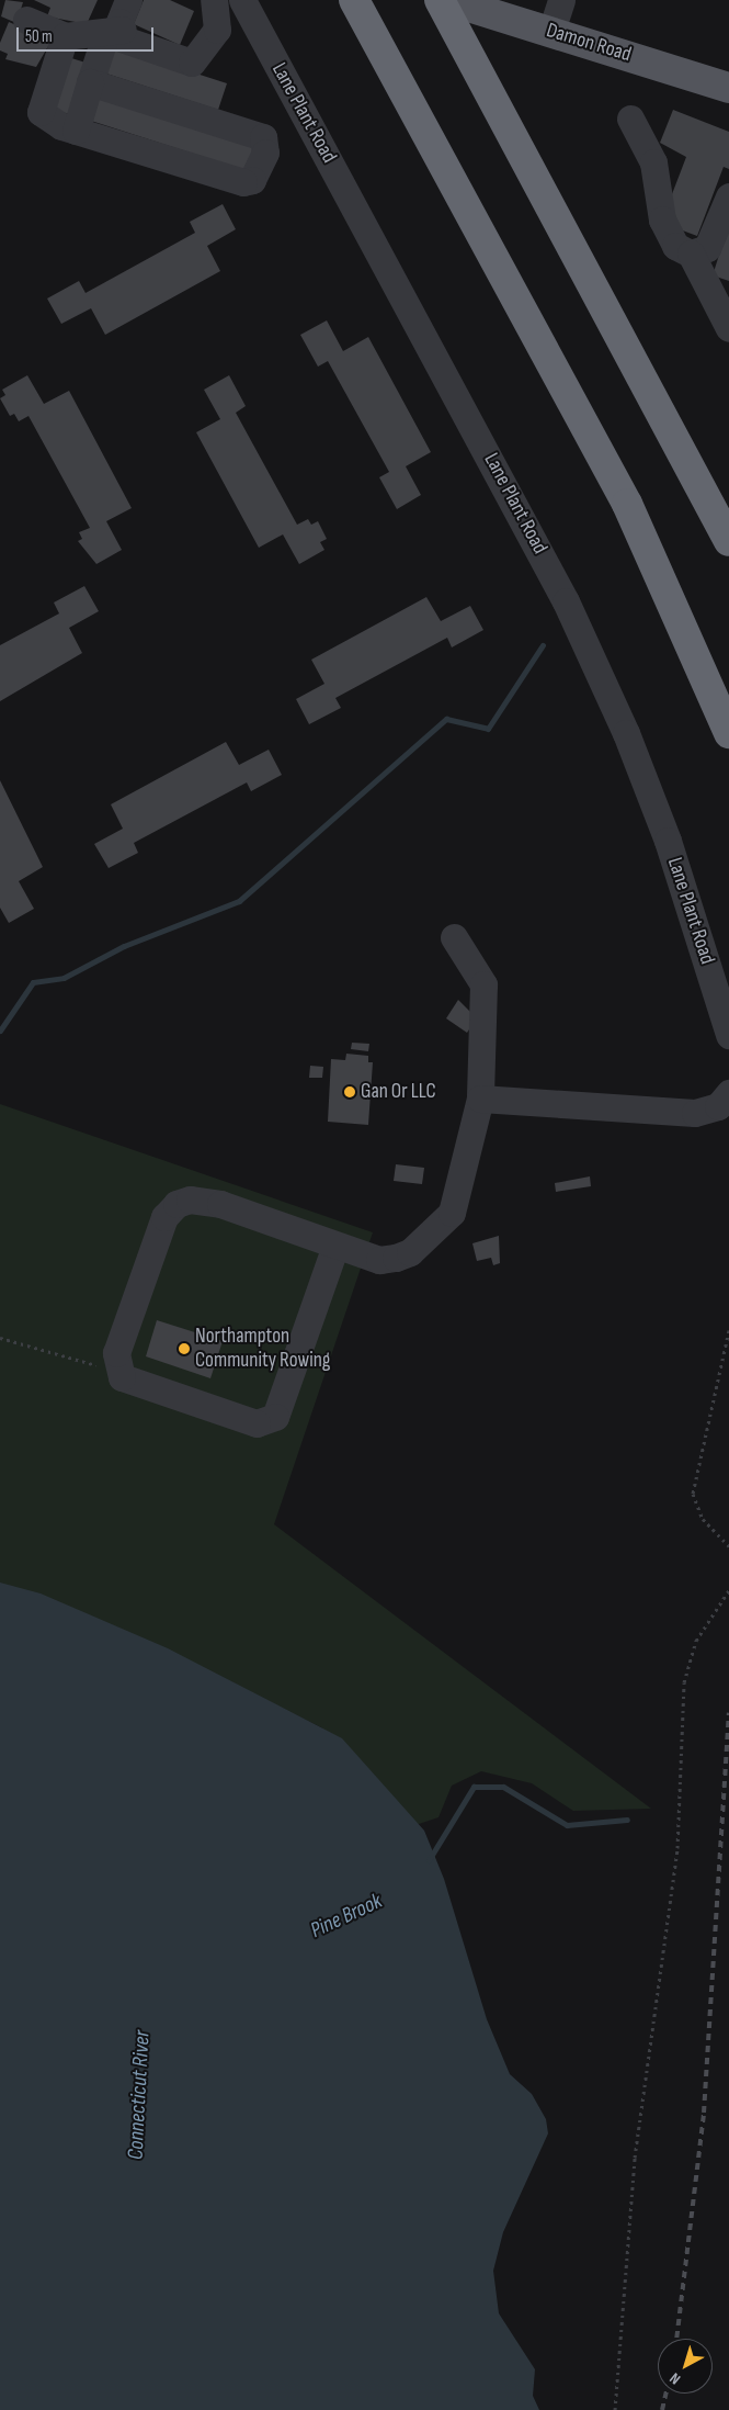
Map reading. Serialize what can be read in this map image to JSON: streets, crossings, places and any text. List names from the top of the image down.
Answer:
{
  "streets": {
    "main road": ["Damon Road"],
    "street": ["Lane Plant Road"]
  },
  "water": ["Pine Brook", "Connecticut River"],
  "places": ["Gan Or LLC", "Northampton Community Rowing"],
  "scale_bar": "50 m",
  "north": "bottom left"
}
